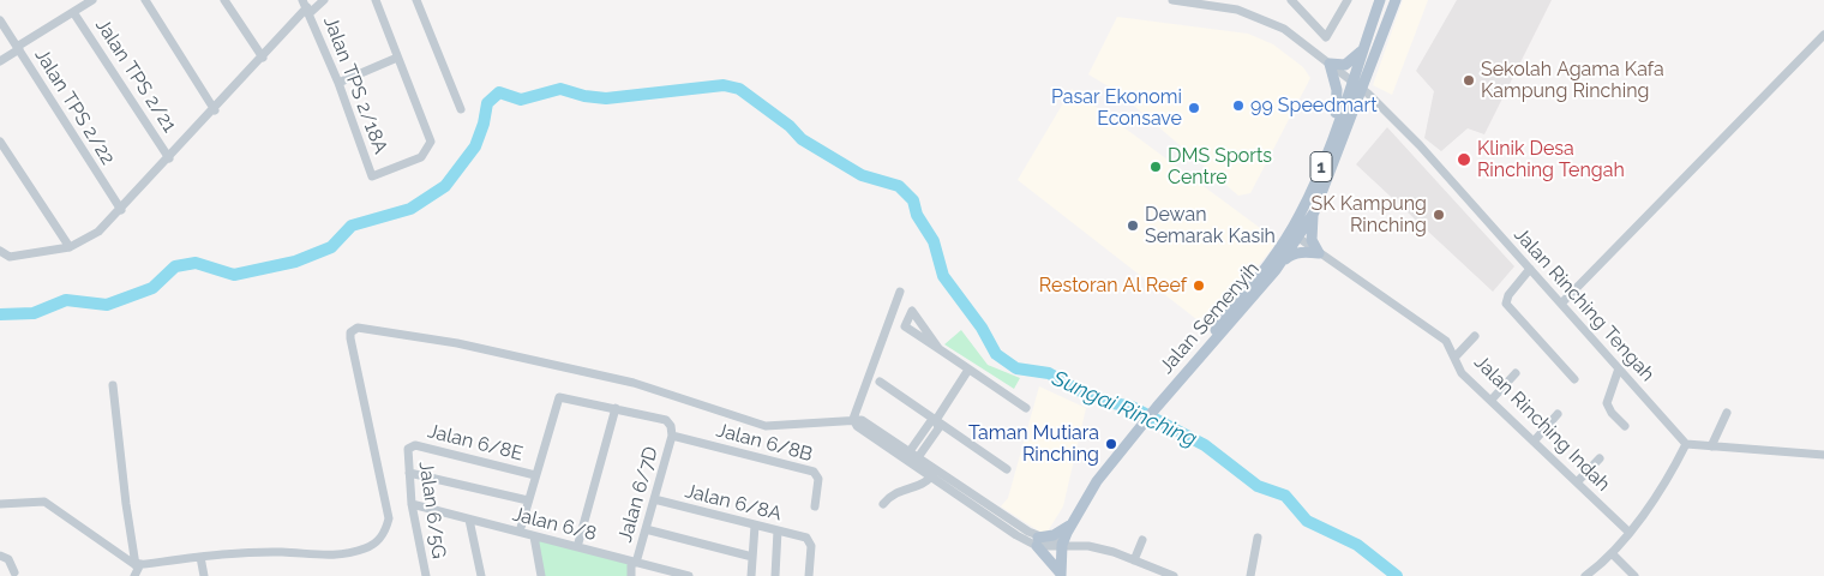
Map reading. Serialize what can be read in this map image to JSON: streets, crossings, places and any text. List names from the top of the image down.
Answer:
{
  "streets": {
    "main road": ["1", "Jalan Semenyih"],
    "street": [
      "Jalan TPS 2/21",
      "Jalan TPS 2/18A",
      "Jalan TPS 2/22",
      "Jalan Rinching Tengah",
      "Jalan Rinching Indah",
      "Jalan 6/8E",
      "Jalan 6/8B",
      "Jalan 6/7D",
      "Jalan 6/8A",
      "Jalan 6/5G",
      "Jalan 6/8"
    ]
  },
  "crossings": [
    ["1", "Jalan Semenyih"],
    ["1", "Jalan Rinching Indah"],
    ["Jalan Rinching Tengah", "Jalan Semenyih"],
    ["Jalan Semenyih", "Jalan Rinching Indah"],
    ["Jalan 6/8E", "Jalan 6/5G"],
    ["Jalan 6/8B", "Jalan 6/7D"],
    ["Jalan 6/7D", "Jalan 6/8A"],
    ["Jalan 6/7D", "Jalan 6/8"],
    ["Jalan 6/5G", "Jalan 6/8"]
  ],
  "water": ["Sungai Rinching"],
  "places": [
    "Sekolah Agama Kafa Kampung Rinching",
    "99 Speedmart",
    "Pasar Ekonomi Econsave",
    "Klinik Desa Rinching Tengah",
    "DMS Sports Centre",
    "SK Kampung Rinching",
    "Dewan Semarak Kasih",
    "Restoran Al Reef",
    "Taman Mutiara Rinching"
  ]
}
